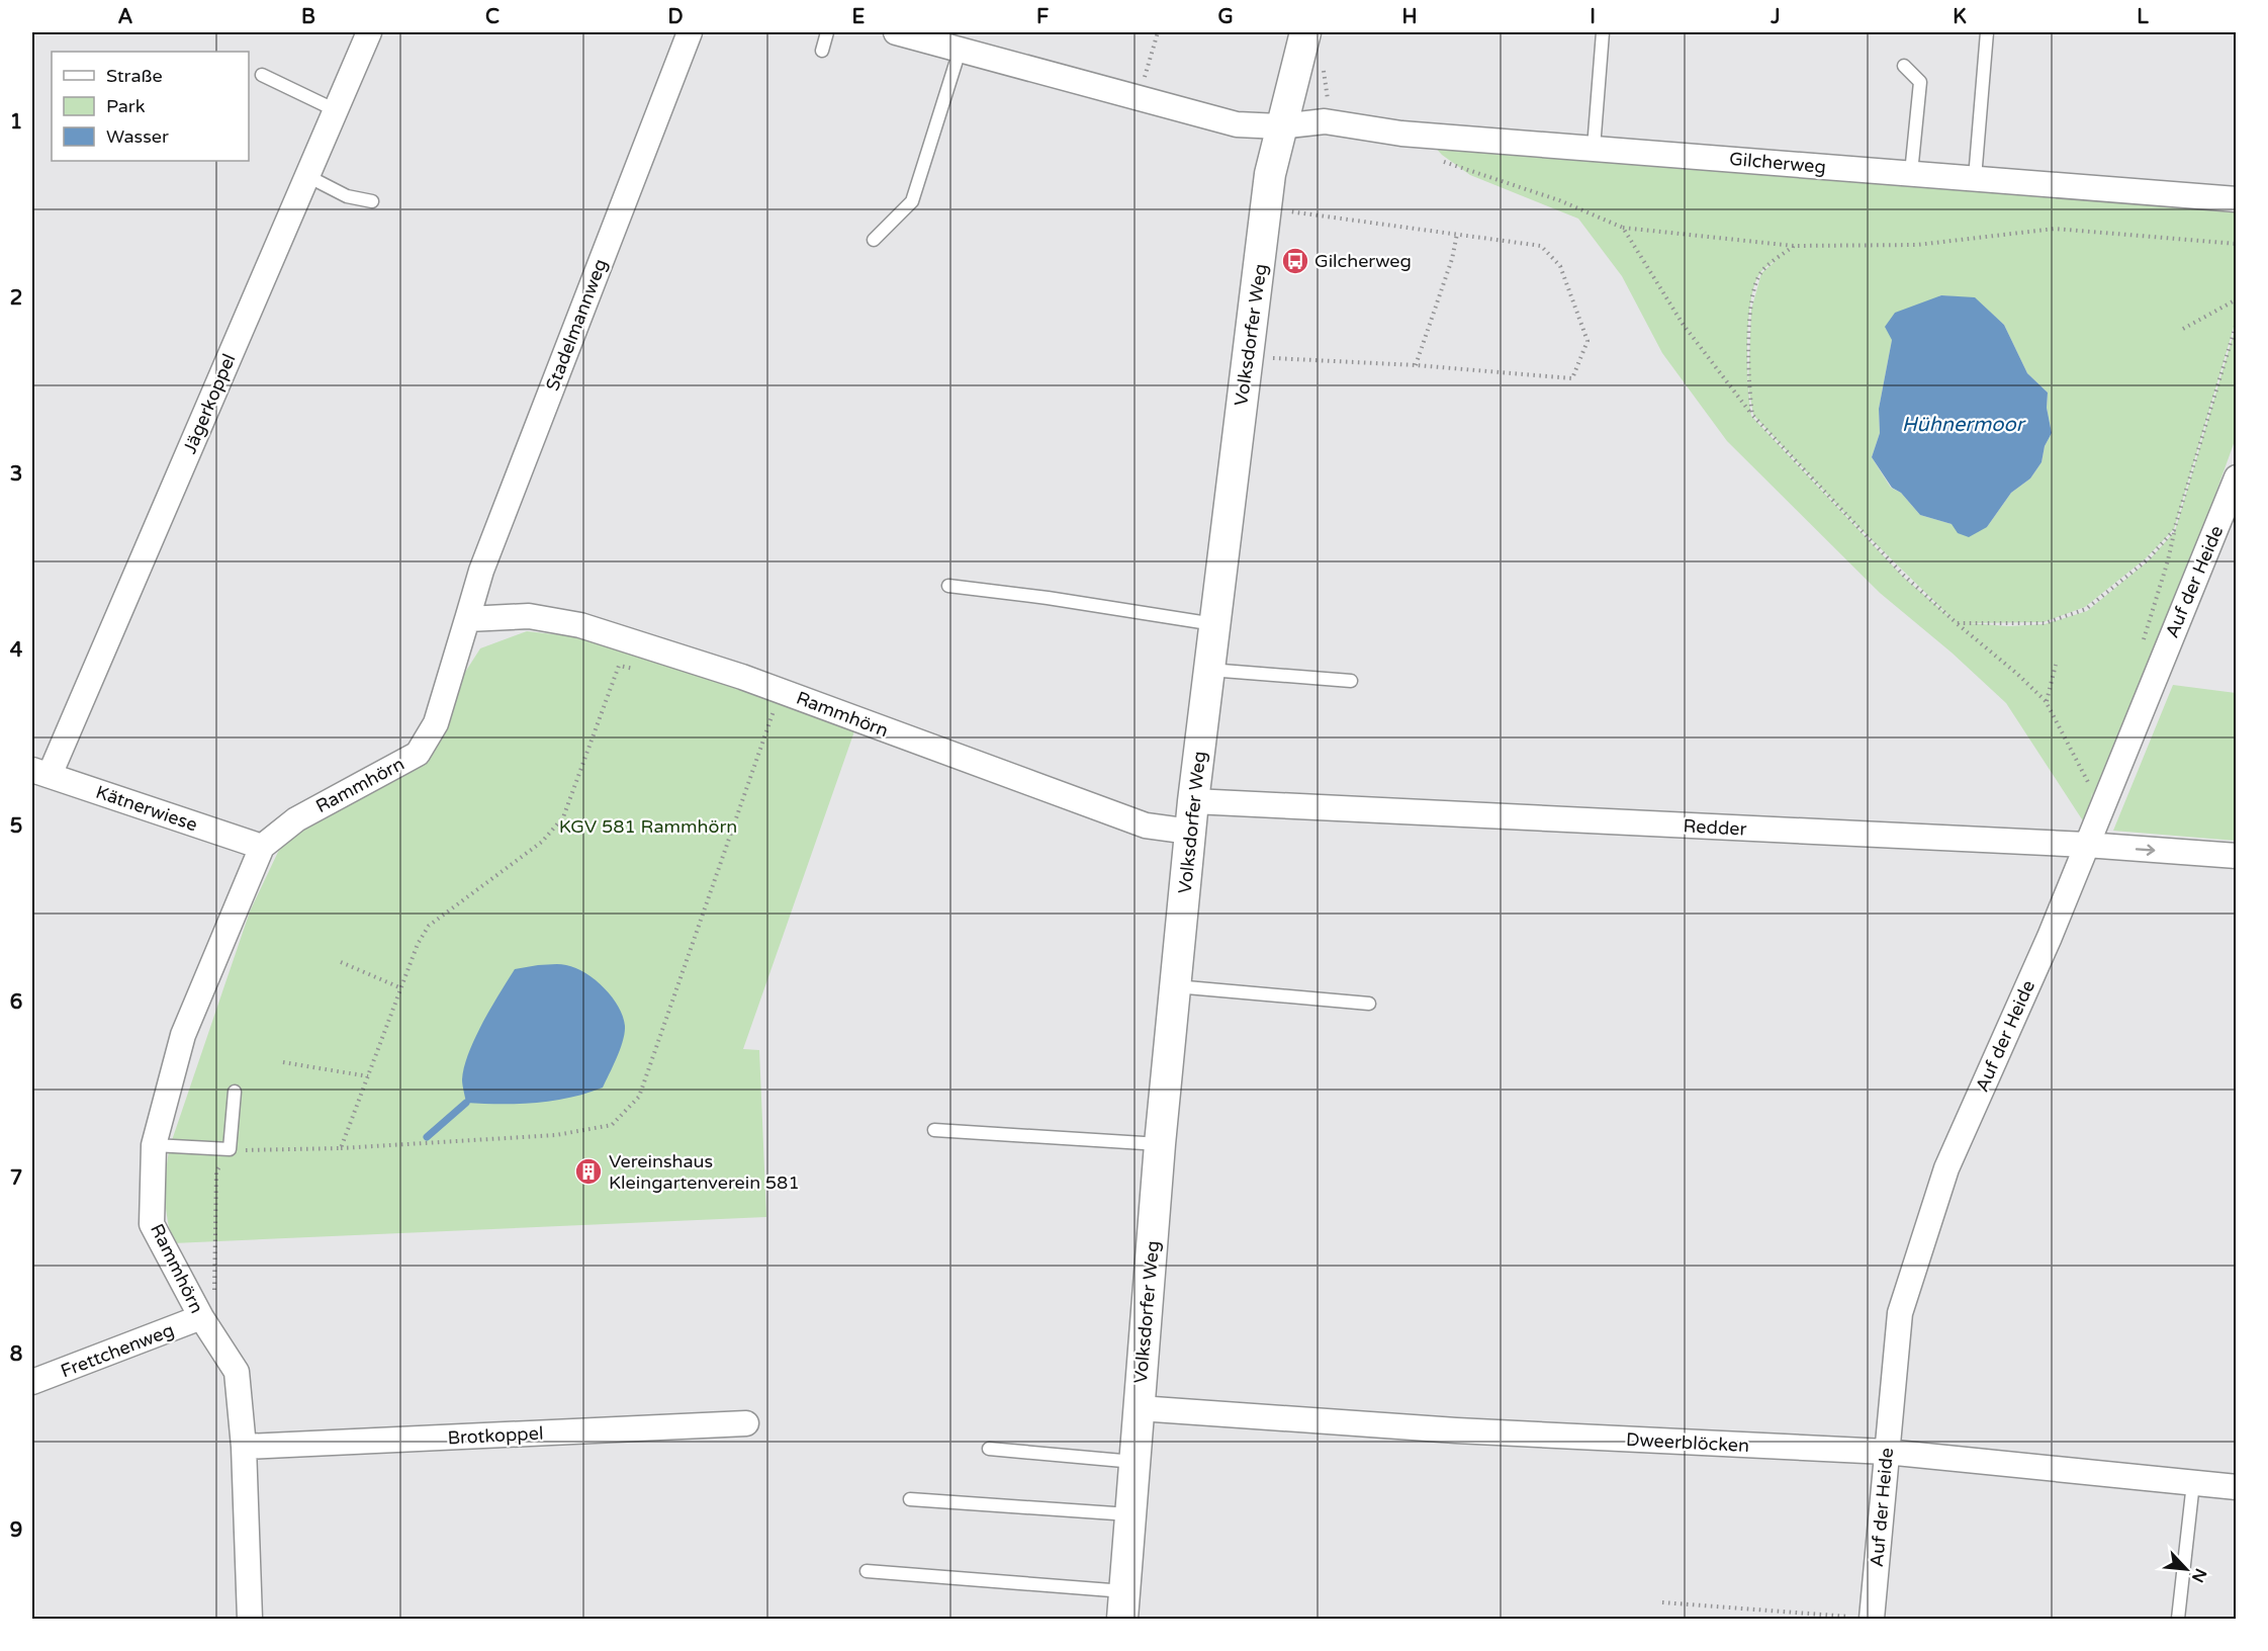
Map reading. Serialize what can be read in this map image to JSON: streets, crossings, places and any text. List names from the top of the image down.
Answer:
{
  "streets": {
    "street": [
      "Gilcherweg",
      "Stadelmannweg",
      "Volksdorfer Weg",
      "Jägerkoppel",
      "Auf der Heide",
      "Rammhörn",
      "Kätnerwiese",
      "Redder",
      "Frettchenweg",
      "Brotkoppel",
      "Dweerblöcken"
    ]
  },
  "crossings": [
    ["Gilcherweg", "Volksdorfer Weg"],
    ["Stadelmannweg", "Rammhörn"],
    ["Volksdorfer Weg", "Rammhörn"],
    ["Volksdorfer Weg", "Redder"],
    ["Volksdorfer Weg", "Dweerblöcken"],
    ["Jägerkoppel", "Kätnerwiese"],
    ["Auf der Heide", "Redder"],
    ["Auf der Heide", "Dweerblöcken"],
    ["Rammhörn", "Kätnerwiese"],
    ["Rammhörn", "Frettchenweg"],
    ["Rammhörn", "Brotkoppel"]
  ],
  "water": ["Hühnermoor"],
  "parks": ["KGV 581 Rammhörn"],
  "places": {
    "bus stop": ["Gilcherweg"],
    "building": ["Vereinshaus Kleingartenverein 581"]
  },
  "legend": ["Straße", "Park", "Wasser"],
  "north": "bottom right",
  "grid": {
    "columns": [
      "A",
      "B",
      "C",
      "D",
      "E",
      "F",
      "G",
      "H",
      "I",
      "J",
      "K",
      "L"
    ],
    "rows": [
      "1",
      "2",
      "3",
      "4",
      "5",
      "6",
      "7",
      "8",
      "9"
    ]
  }
}
